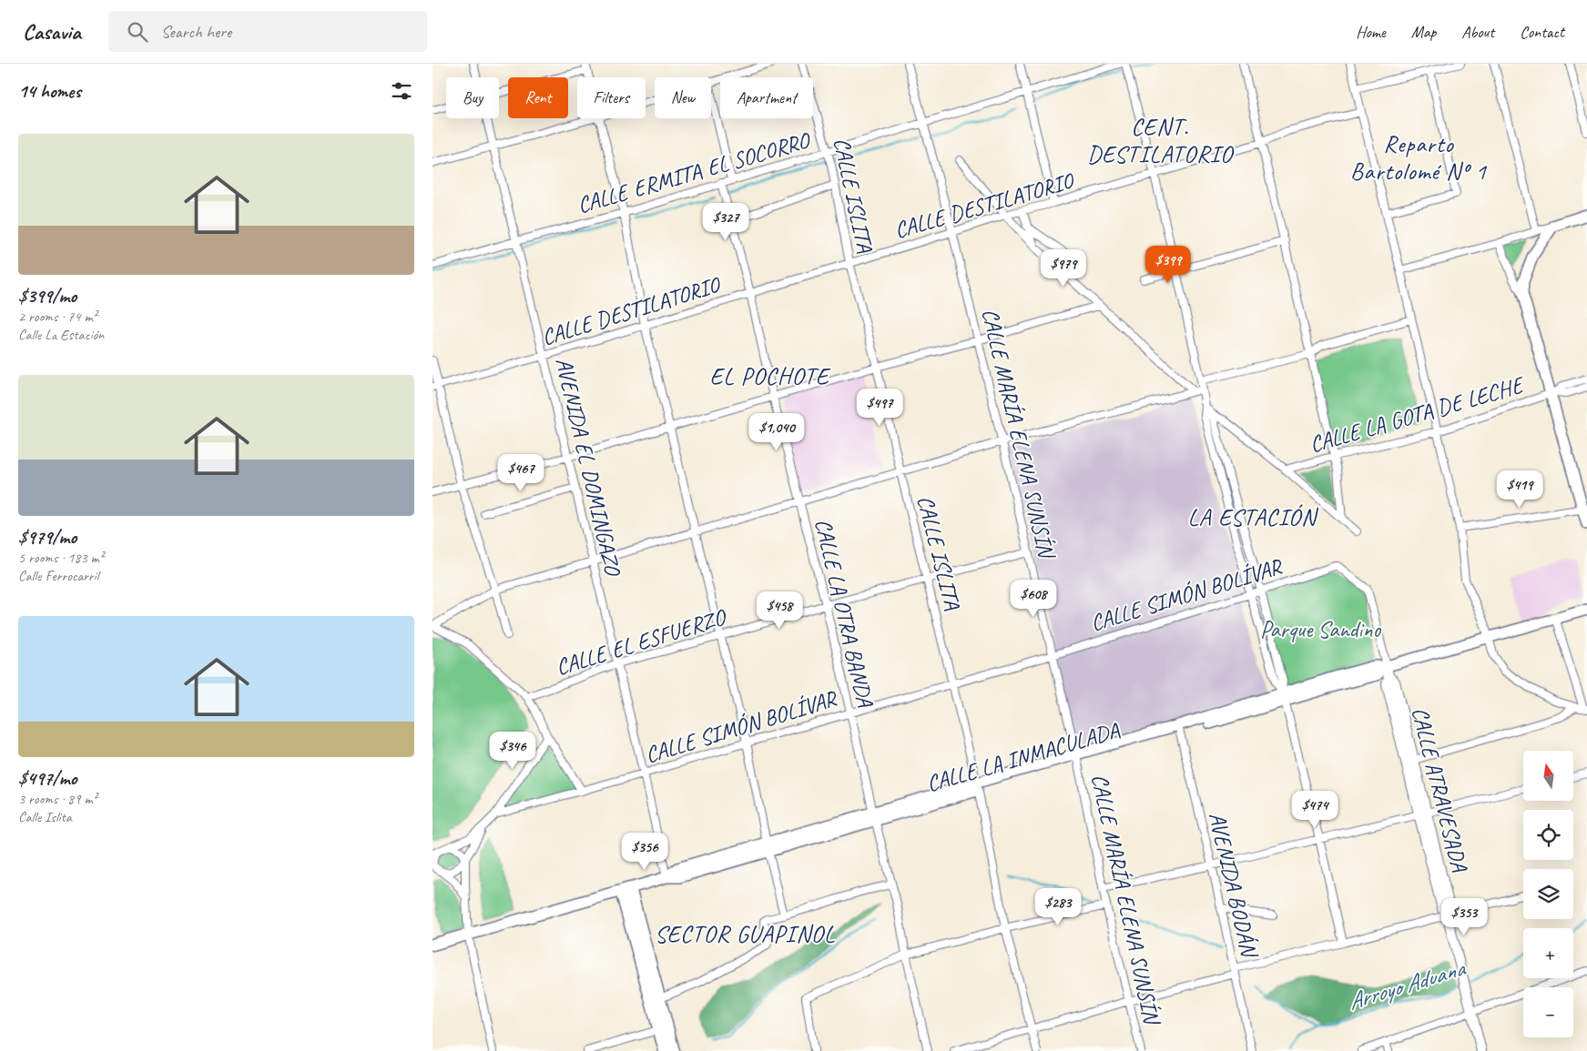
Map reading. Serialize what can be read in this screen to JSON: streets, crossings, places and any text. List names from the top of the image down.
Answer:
{
  "streets": {
    "main road": ["CALLE LA INMACULADA"],
    "street": [
      "CALLE ERMITA EL SOCORRO",
      "CALLE ISLITA",
      "CALLE DESTILATORIO",
      "CALLE LA GOTA DE LECHE",
      "CALLE MARÍA ELENA SUNSÍN",
      "AVENIDA EL DOMINGAZO",
      "CALLE SIMÓN BOLÍVAR",
      "CALLE LA OTRA BANDA",
      "CALLE EL ESFUERZO",
      "CALLE ATRAVESADA",
      "AVENIDA BODÁN"
    ]
  },
  "crossings": [
    ["CALLE ERMITA EL SOCORRO", "CALLE ISLITA"],
    ["CALLE ERMITA EL SOCORRO", "CALLE MARÍA ELENA SUNSÍN"],
    ["CALLE ERMITA EL SOCORRO", "AVENIDA EL DOMINGAZO"],
    ["CALLE ERMITA EL SOCORRO", "CALLE LA OTRA BANDA"],
    ["CALLE ISLITA", "CALLE DESTILATORIO"],
    ["CALLE ISLITA", "CALLE SIMÓN BOLÍVAR"],
    ["CALLE ISLITA", "CALLE EL ESFUERZO"],
    ["CALLE ISLITA", "CALLE LA INMACULADA"],
    ["CALLE DESTILATORIO", "CALLE MARÍA ELENA SUNSÍN"],
    ["CALLE DESTILATORIO", "AVENIDA EL DOMINGAZO"],
    ["CALLE DESTILATORIO", "CALLE LA OTRA BANDA"],
    ["CALLE MARÍA ELENA SUNSÍN", "CALLE SIMÓN BOLÍVAR"],
    ["CALLE MARÍA ELENA SUNSÍN", "CALLE EL ESFUERZO"],
    ["CALLE MARÍA ELENA SUNSÍN", "CALLE LA INMACULADA"],
    ["AVENIDA EL DOMINGAZO", "CALLE SIMÓN BOLÍVAR"],
    ["AVENIDA EL DOMINGAZO", "CALLE EL ESFUERZO"],
    ["AVENIDA EL DOMINGAZO", "CALLE LA INMACULADA"],
    ["CALLE SIMÓN BOLÍVAR", "CALLE LA OTRA BANDA"],
    ["CALLE SIMÓN BOLÍVAR", "CALLE ATRAVESADA"],
    ["CALLE LA OTRA BANDA", "CALLE EL ESFUERZO"],
    ["CALLE LA OTRA BANDA", "CALLE LA INMACULADA"],
    ["CALLE LA INMACULADA", "CALLE ATRAVESADA"],
    ["CALLE LA INMACULADA", "AVENIDA BODÁN"]
  ],
  "districts": [
    "CENT. DESTILATORIO",
    "Reparto Bartolomé Nº 1",
    "EL POCHOTE",
    "LA ESTACIÓN",
    "SECTOR GUAPINOL"
  ],
  "water": ["Arroyo Aduana"],
  "parks": ["Parque Sandino"],
  "north": "top",
  "page": {
    "header": "Casavia",
    "search": "Search here",
    "nav": [
      "Home",
      "Map",
      "About",
      "Contact"
    ],
    "heading": "14 homes",
    "chip": [
      "Buy",
      "Rent",
      "Filters",
      "New",
      "Apartment"
    ],
    "list": [
      {
        "name": "$399/mo",
        "note": "2 rooms · 74 m² · Calle La Estación"
      },
      {
        "name": "$979/mo",
        "note": "5 rooms · 183 m² · Calle Ferrocarril"
      },
      {
        "name": "$497/mo",
        "note": "3 rooms · 89 m² · Calle Islita"
      }
    ],
    "price": [
      "$327",
      "$399",
      "$979",
      "$497",
      "$1,040",
      "$467",
      "$419",
      "$608",
      "$458",
      "$346",
      "$474",
      "$356",
      "$283",
      "$353"
    ],
    "map_buttons": ["+", "−"]
  }
}
